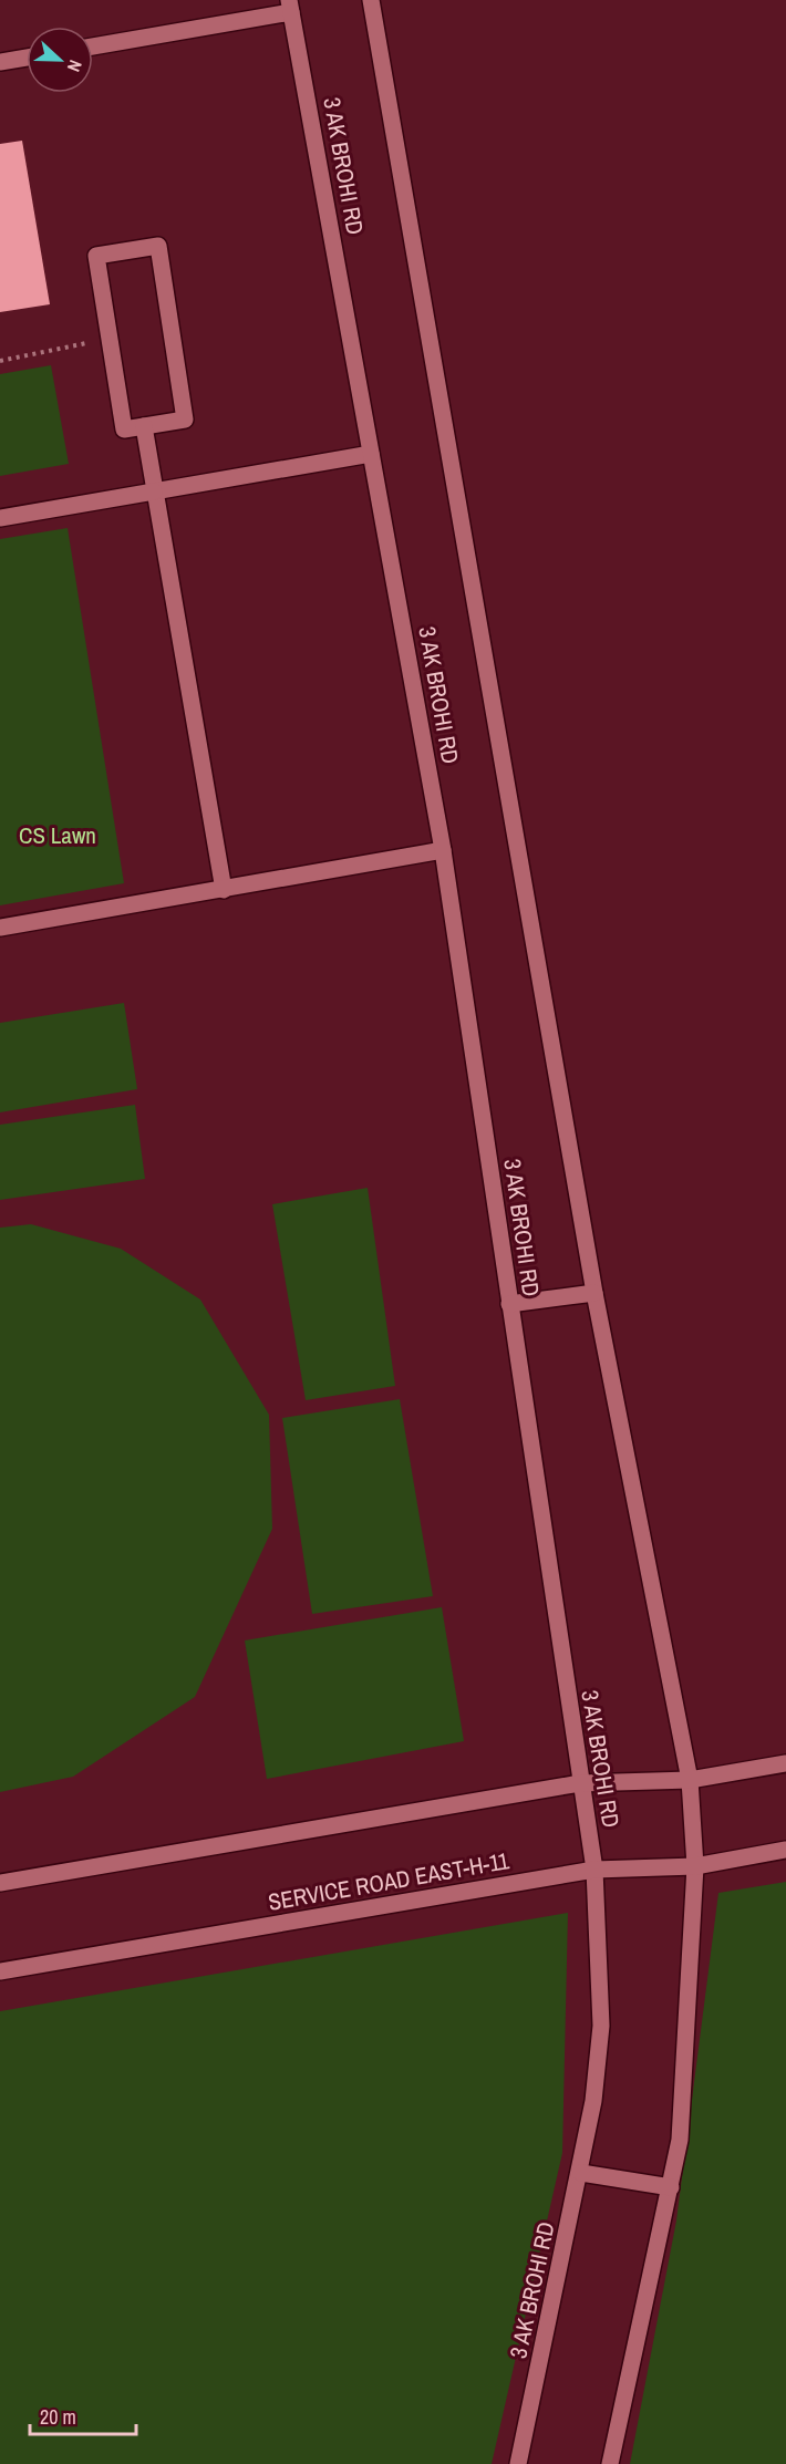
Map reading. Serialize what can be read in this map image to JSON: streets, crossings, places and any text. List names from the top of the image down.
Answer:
{
  "streets": {
    "street": ["3 AK BROHI RD", "SERVICE ROAD EAST-H-11"]
  },
  "crossings": [
    ["3 AK BROHI RD", "SERVICE ROAD EAST-H-11"]
  ],
  "parks": ["CS Lawn"],
  "scale_bar": "20 m",
  "north": "right"
}
